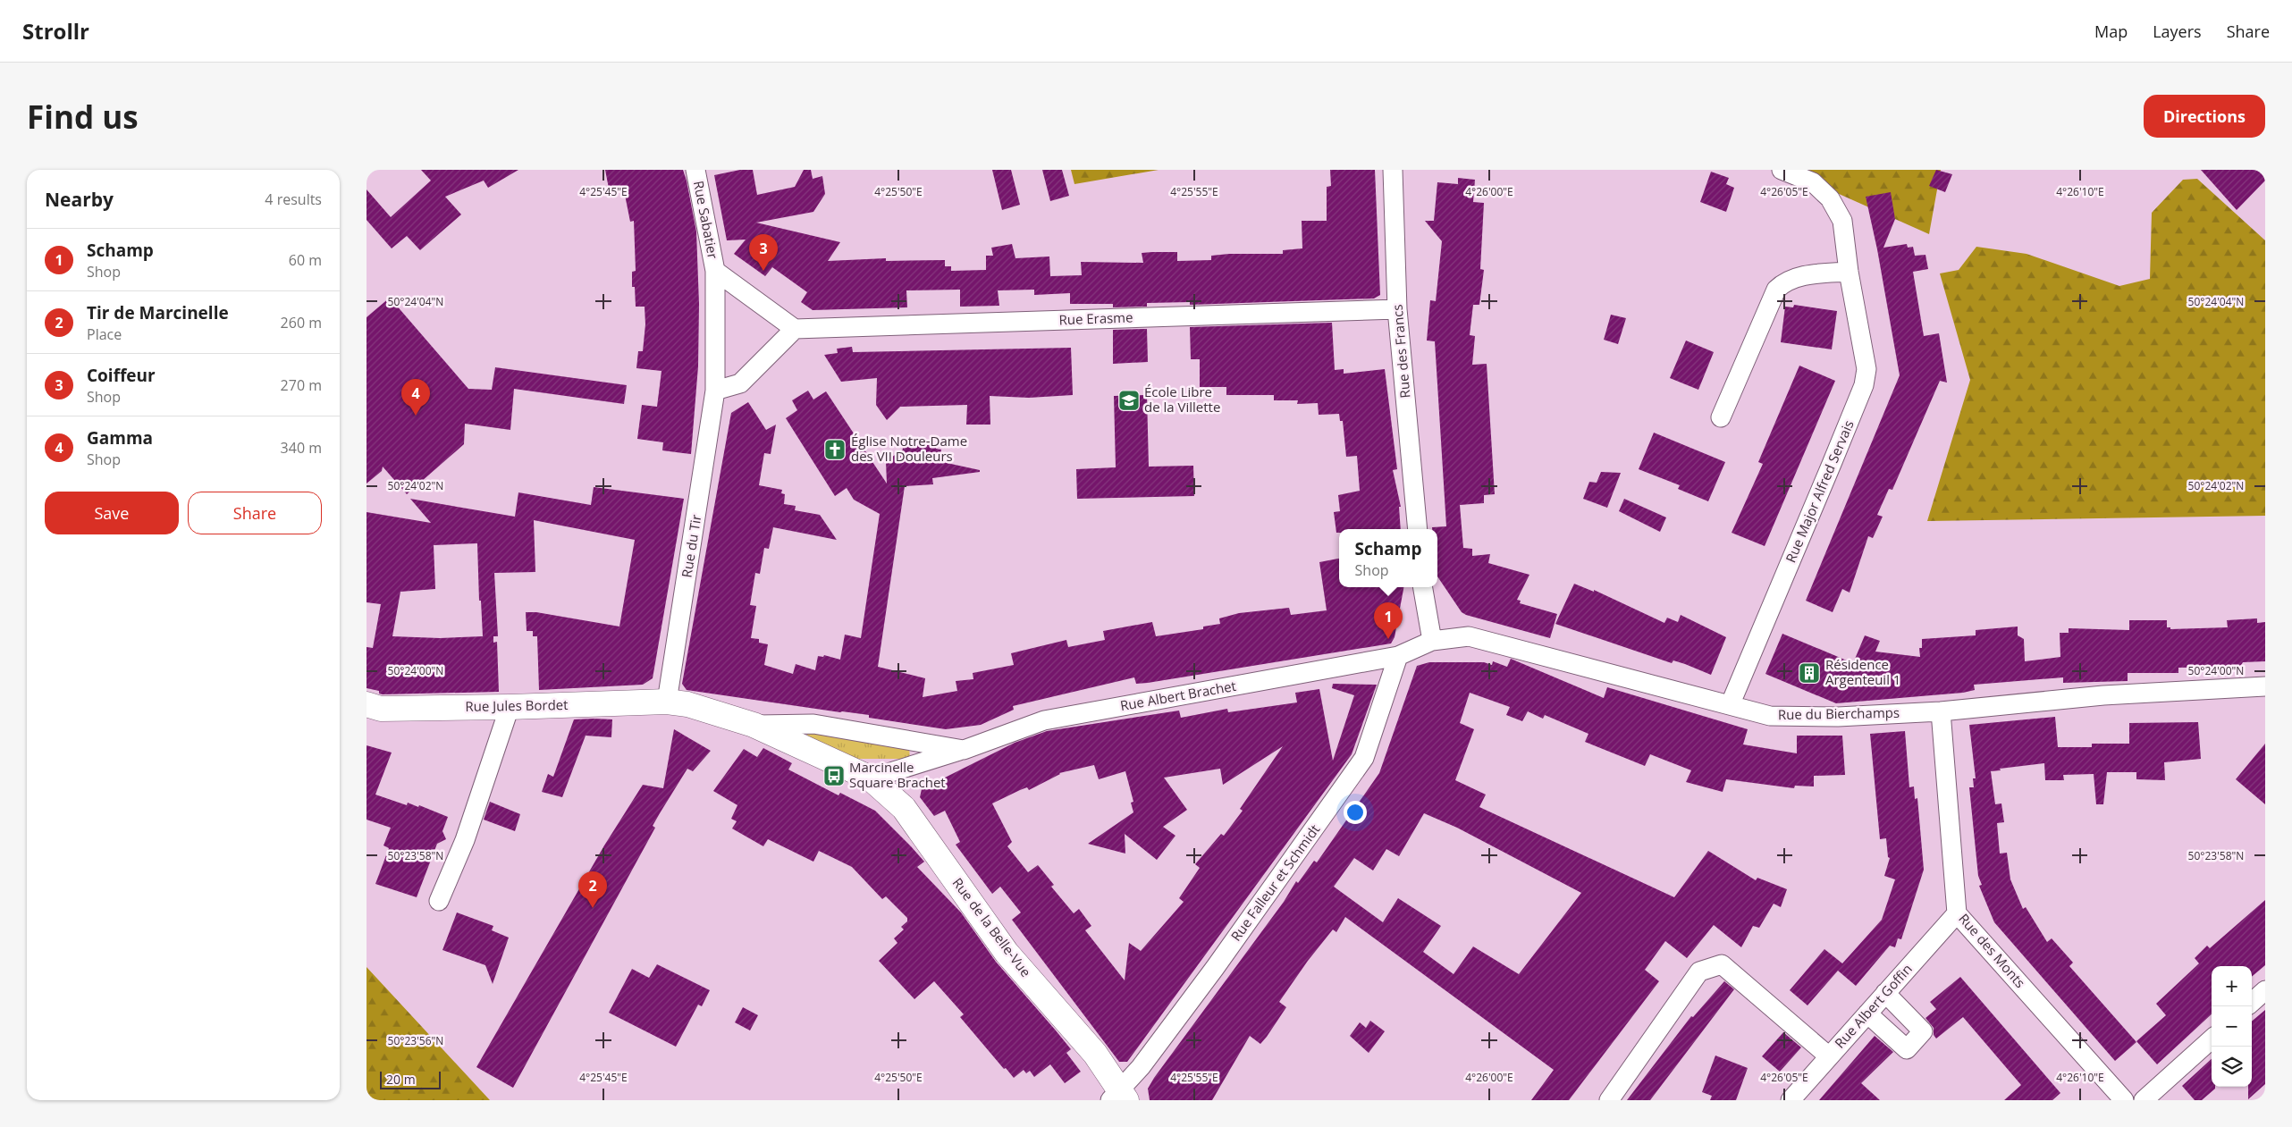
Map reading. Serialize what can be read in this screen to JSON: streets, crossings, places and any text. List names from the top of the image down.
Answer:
{
  "streets": {
    "street": [
      "Rue Sabatier",
      "Rue Erasme",
      "Rue des Francs",
      "Rue Major Alfred Servais",
      "Rue du Tir",
      "Rue Albert Brachet",
      "Rue Jules Bordet",
      "Rue du Bierchamps",
      "Rue Falleur et Schmidt",
      "Rue de la Belle-Vue",
      "Rue des Monts",
      "Rue Albert Goffin"
    ]
  },
  "crossings": [
    ["Rue Sabatier", "Rue du Tir"],
    ["Rue Erasme", "Rue des Francs"],
    ["Rue Major Alfred Servais", "Rue du Bierchamps"],
    ["Rue du Tir", "Rue Albert Brachet"],
    ["Rue du Tir", "Rue Jules Bordet"],
    ["Rue Albert Brachet", "Rue Jules Bordet"],
    ["Rue Albert Brachet", "Rue du Bierchamps"],
    ["Rue Albert Brachet", "Rue Falleur et Schmidt"],
    ["Rue Albert Brachet", "Rue de la Belle-Vue"],
    ["Rue du Bierchamps", "Rue Falleur et Schmidt"],
    ["Rue du Bierchamps", "Rue des Monts"],
    ["Rue Falleur et Schmidt", "Rue de la Belle-Vue"],
    ["Rue des Monts", "Rue Albert Goffin"]
  ],
  "places": {
    "school or university": ["École Libre de la Villette"],
    "church": ["Église Notre-Dame des VII Douleurs"],
    "building": ["Résidence Argenteuil 1"],
    "bus stop": ["Marcinelle Square Brachet"]
  },
  "scale_bar": "20 m",
  "page": {
    "header": "Strollr",
    "nav": ["Map", "Layers", "Share"],
    "buttons": [
      "Directions",
      ["Save", "Share"]
    ],
    "title": "Find us",
    "heading": ["Nearby", "4 results"],
    "list": [
      {
        "mark": "1",
        "name": "Schamp",
        "note": "Shop",
        "value": "60 m"
      },
      {
        "mark": "2",
        "name": "Tir de Marcinelle",
        "note": "Place",
        "value": "260 m"
      },
      {
        "mark": "3",
        "name": "Coiffeur",
        "note": "Shop",
        "value": "270 m"
      },
      {
        "mark": "4",
        "name": "Gamma",
        "note": "Shop",
        "value": "340 m"
      }
    ],
    "pins": [
      "3",
      "4",
      "1",
      "2"
    ],
    "popup": ["Schamp", "Shop"],
    "map_buttons": ["+", "−"],
    "scale": "20 m"
  },
  "coordinates": [
    "4°25'45\"E",
    "4°25'50\"E",
    "4°25'55\"E",
    "4°26'00\"E",
    "4°26'05\"E",
    "4°26'10\"E",
    "50°24'04\"N",
    "50°24'02\"N",
    "50°24'00\"N",
    "50°23'58\"N",
    "50°23'56\"N"
  ]
}
